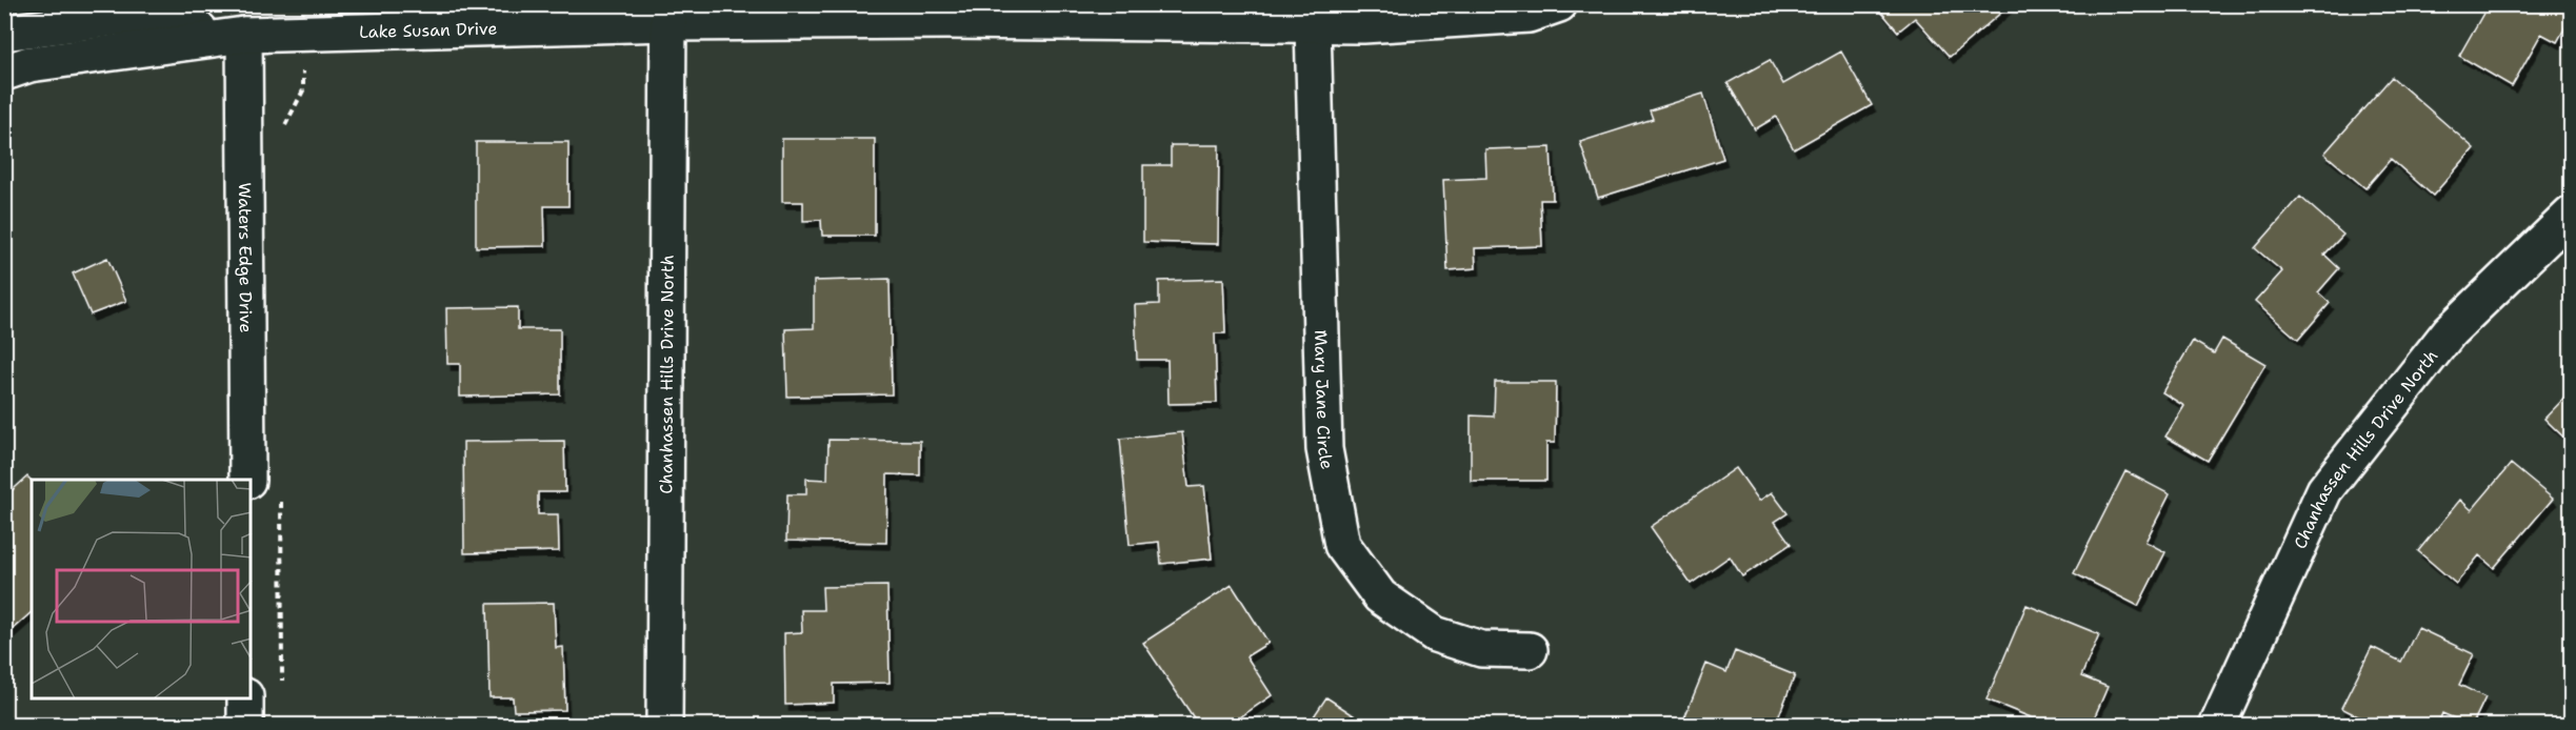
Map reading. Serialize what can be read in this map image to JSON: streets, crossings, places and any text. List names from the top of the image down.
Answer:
{
  "streets": {
    "street": [
      "Lake Susan Drive",
      "Waters Edge Drive",
      "Chanhassen Hills Drive North",
      "Mary Jane Circle"
    ]
  },
  "crossings": [
    ["Lake Susan Drive", "Waters Edge Drive"],
    ["Lake Susan Drive", "Chanhassen Hills Drive North"],
    ["Lake Susan Drive", "Mary Jane Circle"]
  ]
}
